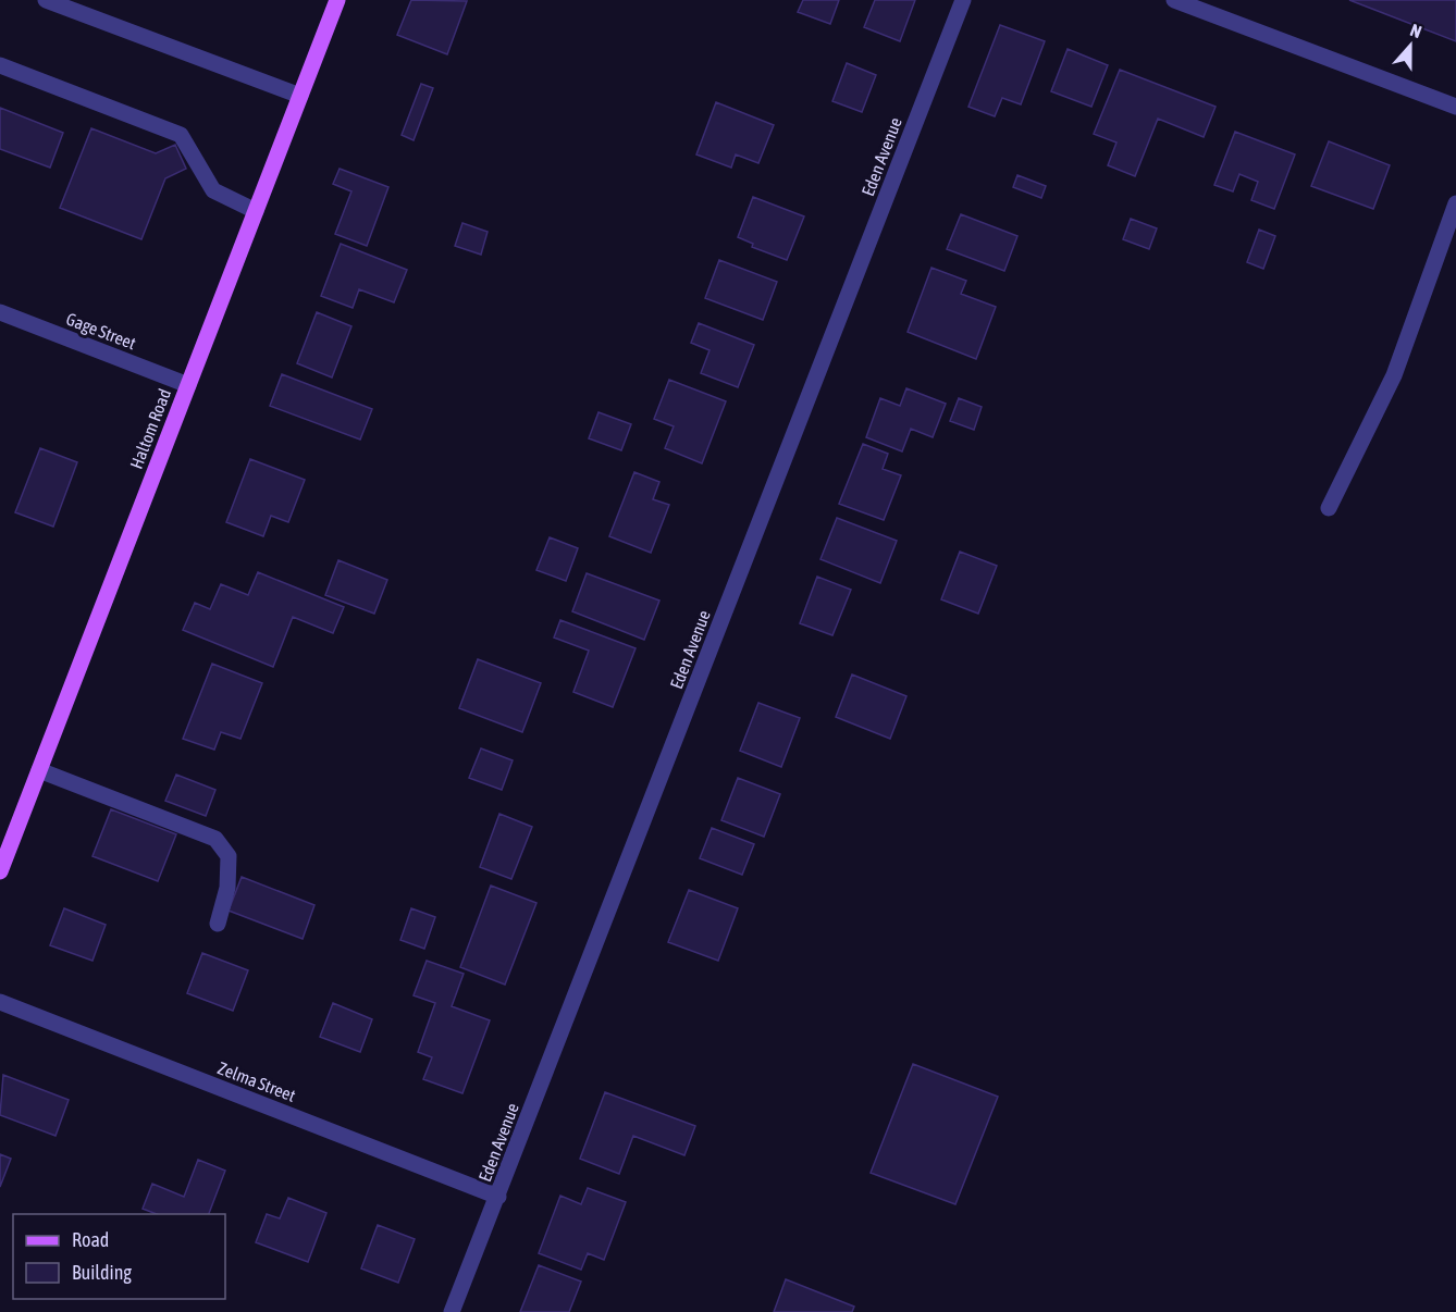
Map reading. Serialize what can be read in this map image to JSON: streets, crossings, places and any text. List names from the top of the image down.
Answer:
{
  "streets": {
    "main road": ["Haltom Road"],
    "street": ["Eden Avenue", "Gage Street", "Zelma Street"]
  },
  "crossings": [
    ["Eden Avenue", "Zelma Street"],
    ["Gage Street", "Haltom Road"]
  ],
  "legend": ["Road", "Building"],
  "north": "top"
}
